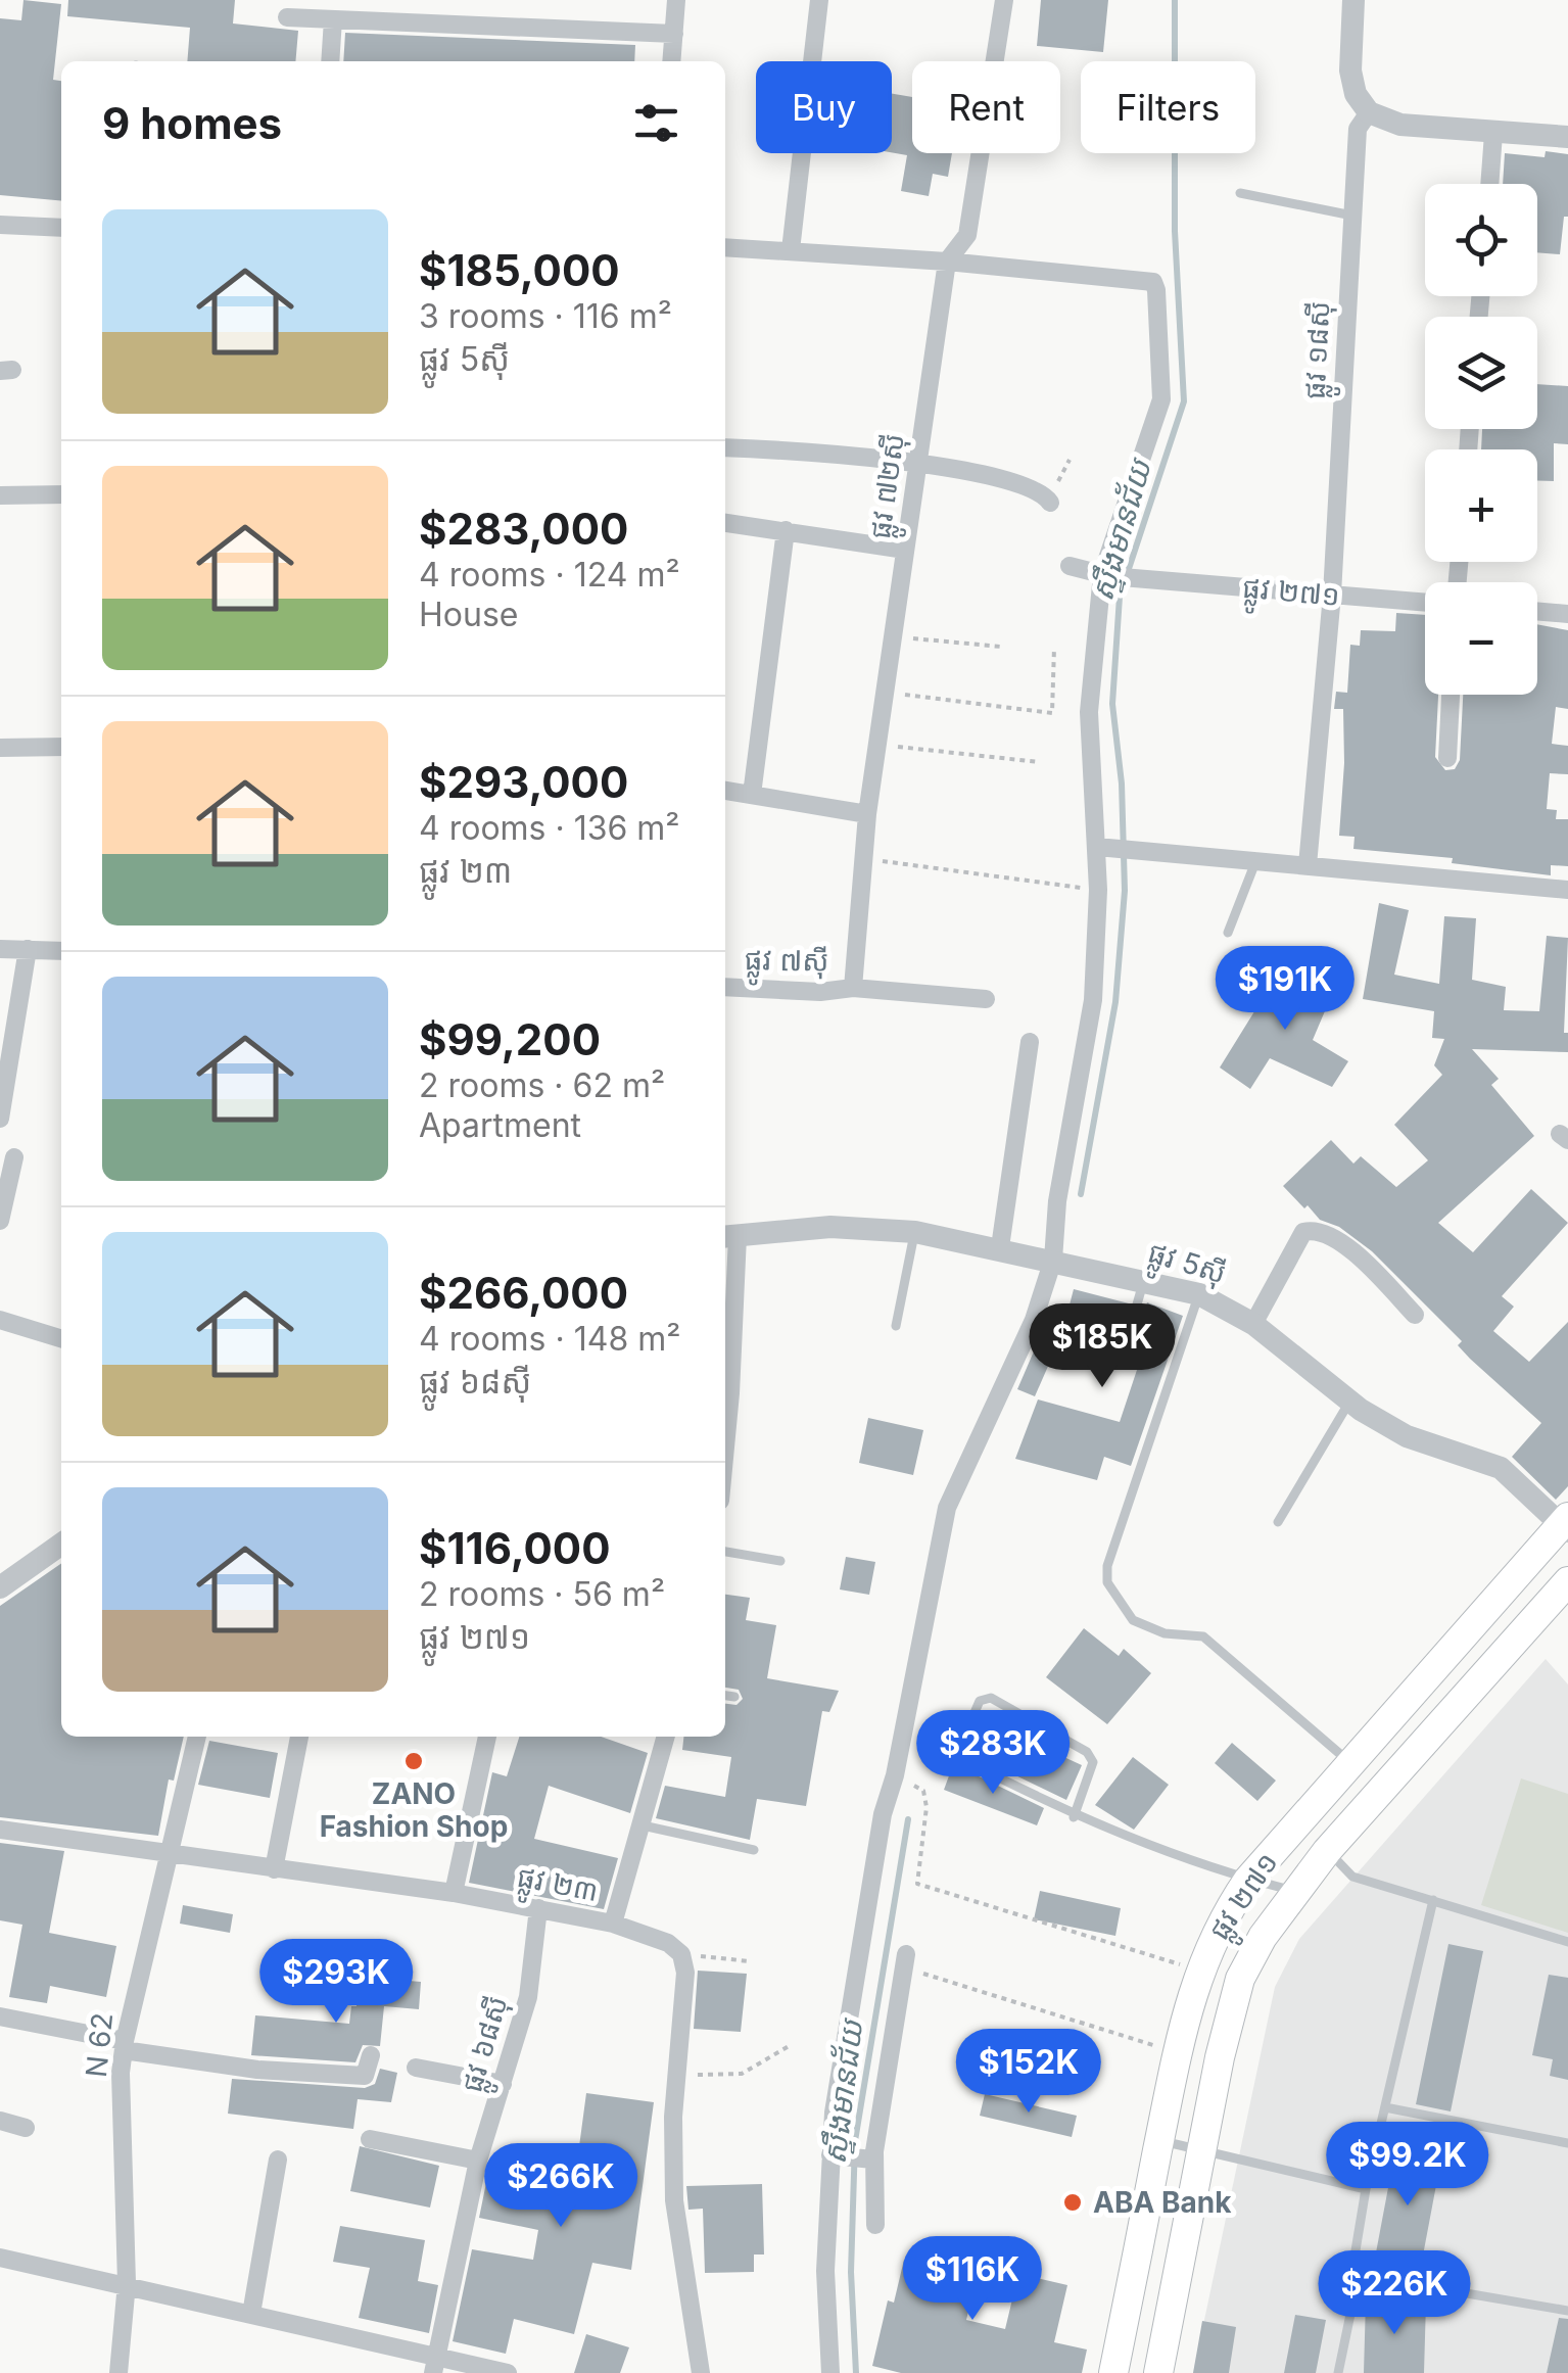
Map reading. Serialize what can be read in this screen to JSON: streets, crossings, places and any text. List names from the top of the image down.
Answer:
{
  "streets": {
    "main road": ["ផ្លូវ ២៧១"],
    "street": [
      "ផ្លូវ ១៨ស៊ី",
      "ផ្លូវ ៧២ស៊ី",
      "ផ្លូវ ៧ស៊ី",
      "ផ្លូវ 5ស៊ី",
      "ផ្លូវ ២៣",
      "ផ្លូវ ៦៨ស៊ី",
      "N 62"
    ]
  },
  "crossings": [
    ["ផ្លូវ ១៨ស៊ី", "ផ្លូវ ២៧១"],
    ["ផ្លូវ ៧២ស៊ី", "ផ្លូវ ៧ស៊ី"],
    ["ផ្លូវ ២៧១", "ផ្លូវ 5ស៊ី"],
    ["ផ្លូវ ២៣", "ផ្លូវ ៦៨ស៊ី"],
    ["ផ្លូវ ២៣", "N 62"]
  ],
  "water": ["ស្ទឹងមានជ័យ"],
  "places": ["ZANO Fashion Shop", "ABA Bank"],
  "page": {
    "chip": ["Buy", "Rent", "Filters"],
    "heading": "9 homes",
    "map_buttons": ["+", "−"],
    "list": [
      {
        "name": "$185,000",
        "note": "3 rooms · 116 m² · ផ្លូវ 5ស៊ី"
      },
      {
        "name": "$283,000",
        "note": "4 rooms · 124 m² · House"
      },
      {
        "name": "$293,000",
        "note": "4 rooms · 136 m² · ផ្លូវ ២៣"
      },
      {
        "name": "$99,200",
        "note": "2 rooms · 62 m² · Apartment"
      },
      {
        "name": "$266,000",
        "note": "4 rooms · 148 m² · ផ្លូវ ៦៨ស៊ី"
      },
      {
        "name": "$116,000",
        "note": "2 rooms · 56 m² · ផ្លូវ ២៧១"
      }
    ],
    "price": [
      "$191K",
      "$185K",
      "$283K",
      "$293K",
      "$152K",
      "$99.2K",
      "$266K",
      "$116K",
      "$226K"
    ]
  }
}
